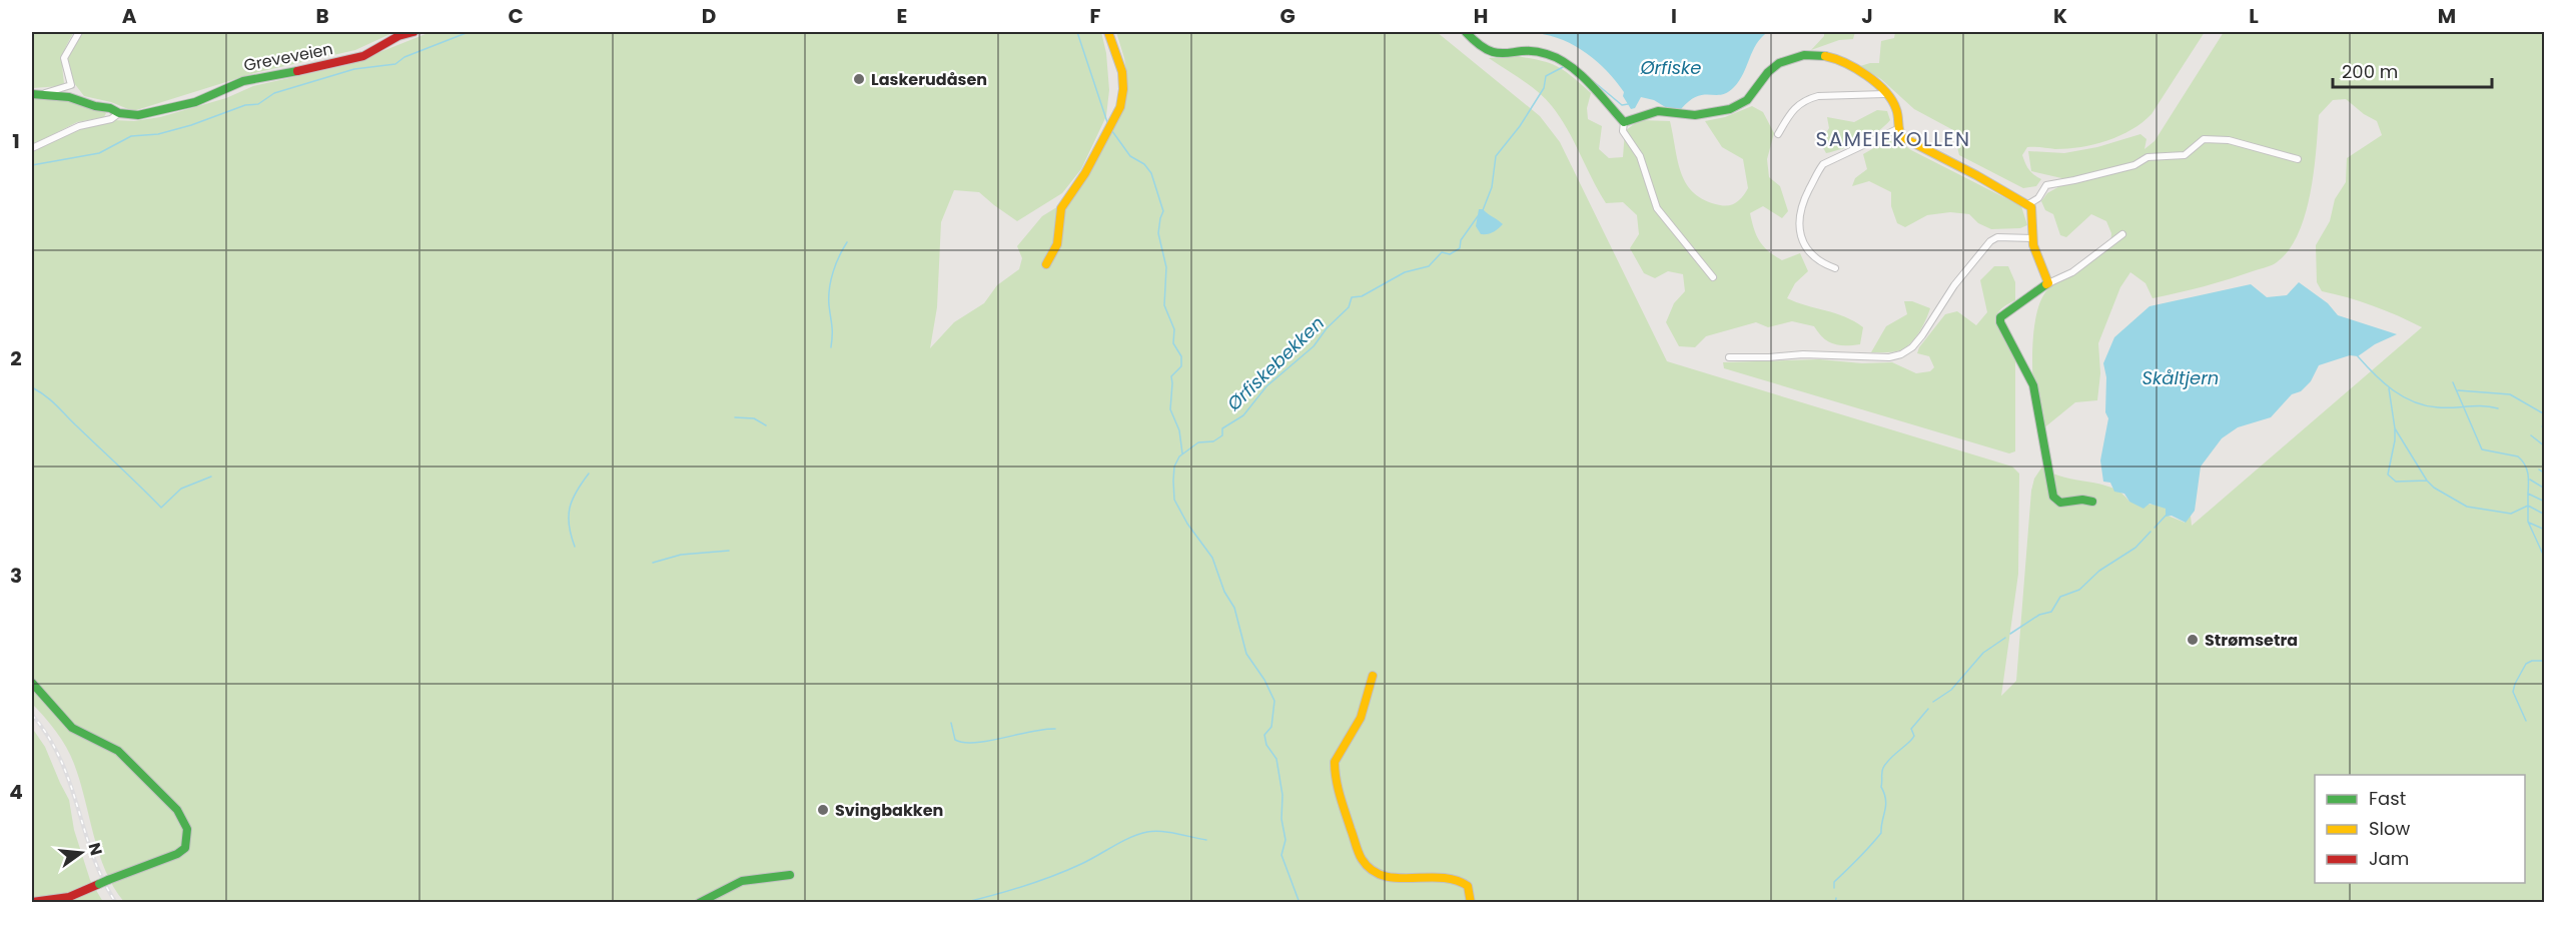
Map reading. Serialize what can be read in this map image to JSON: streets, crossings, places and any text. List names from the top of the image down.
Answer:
{
  "streets": {
    "street": ["Greveveien"]
  },
  "districts": ["SAMEIEKOLLEN"],
  "water": ["Ørfiske", "Ørfiskebekken", "Skåltjern"],
  "places": ["Laskerudåsen", "Strømsetra", "Svingbakken"],
  "legend": ["Fast", "Slow", "Jam"],
  "scale_bar": "200 m",
  "north": "right",
  "grid": {
    "columns": [
      "A",
      "B",
      "C",
      "D",
      "E",
      "F",
      "G",
      "H",
      "I",
      "J",
      "K",
      "L",
      "M"
    ],
    "rows": [
      "1",
      "2",
      "3",
      "4"
    ]
  }
}
